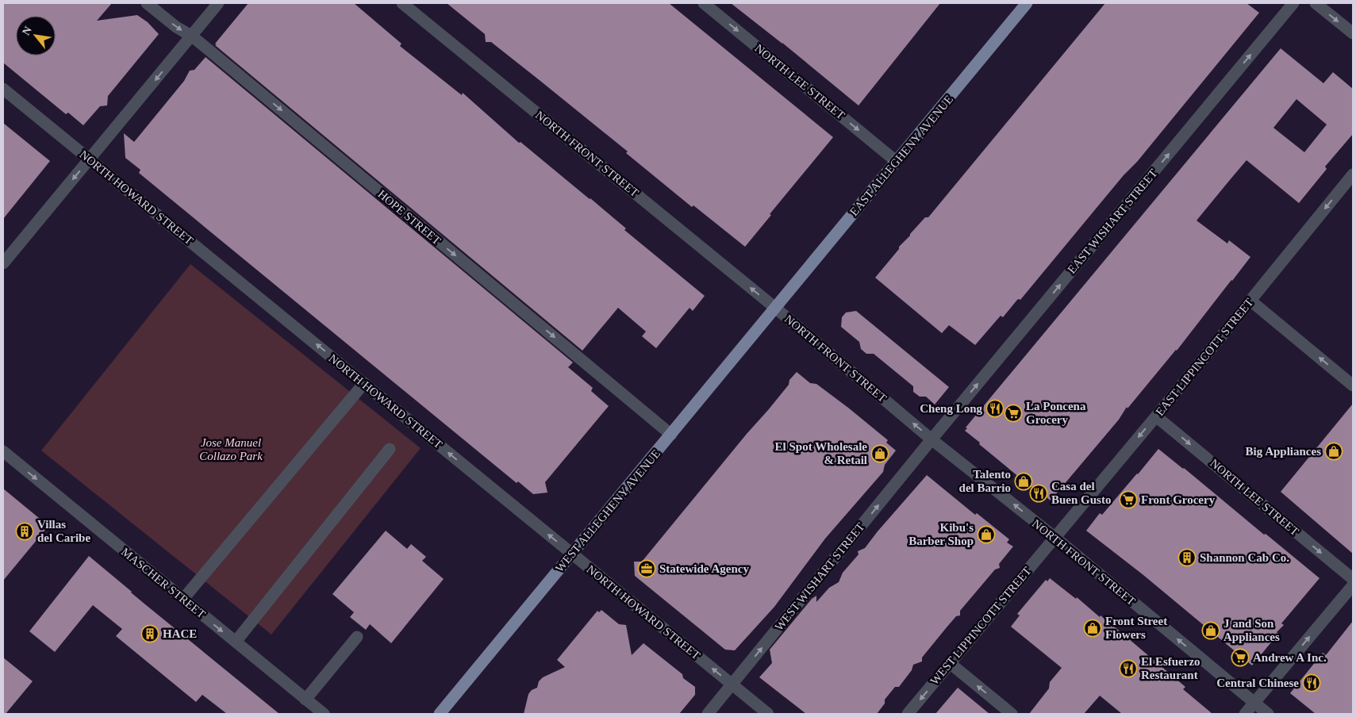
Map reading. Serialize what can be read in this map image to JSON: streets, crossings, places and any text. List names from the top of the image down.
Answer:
{
  "streets": {
    "main road": ["EAST ALLEGHENY AVENUE", "WEST ALLEGHENY AVENUE"],
    "street": [
      "NORTH LEE STREET",
      "NORTH FRONT STREET",
      "NORTH HOWARD STREET",
      "HOPE STREET",
      "EAST WISHART STREET",
      "EAST LIPPINCOTT STREET",
      "WEST WISHART STREET",
      "MASCHER STREET",
      "WEST LIPPINCOTT STREET"
    ]
  },
  "crossings": [
    ["NORTH LEE STREET", "EAST ALLEGHENY AVENUE"],
    ["NORTH LEE STREET", "EAST LIPPINCOTT STREET"],
    ["NORTH FRONT STREET", "EAST ALLEGHENY AVENUE"],
    ["NORTH FRONT STREET", "EAST WISHART STREET"],
    ["NORTH FRONT STREET", "EAST LIPPINCOTT STREET"],
    ["NORTH FRONT STREET", "WEST ALLEGHENY AVENUE"],
    ["NORTH FRONT STREET", "WEST WISHART STREET"],
    ["NORTH FRONT STREET", "WEST LIPPINCOTT STREET"],
    ["EAST ALLEGHENY AVENUE", "WEST ALLEGHENY AVENUE"],
    ["NORTH HOWARD STREET", "WEST ALLEGHENY AVENUE"],
    ["NORTH HOWARD STREET", "WEST WISHART STREET"],
    ["HOPE STREET", "WEST ALLEGHENY AVENUE"],
    ["EAST WISHART STREET", "WEST WISHART STREET"],
    ["EAST LIPPINCOTT STREET", "WEST LIPPINCOTT STREET"]
  ],
  "one_way": [
    "NORTH LEE STREET",
    "NORTH FRONT STREET",
    "NORTH HOWARD STREET",
    "HOPE STREET",
    "EAST WISHART STREET",
    "EAST LIPPINCOTT STREET",
    "WEST WISHART STREET",
    "MASCHER STREET"
  ],
  "parks": ["Jose Manuel Collazo Park"],
  "places": {
    "restaurant": [
      "Cheng Long",
      "Casa del Buen Gusto",
      "El Esfuerzo Restaurant",
      "Central Chinese"
    ],
    "supermarket": ["La Poncena Grocery", "Front Grocery", "Andrew A Inc."],
    "shop": [
      "Big Appliances",
      "El Spot Wholesale & Retail",
      "Talento del Barrio",
      "Kibu's Barber Shop",
      "Front Street Flowers",
      "J and Son Appliances"
    ],
    "building": ["Villas del Caribe", "Shannon Cab Co.", "HACE"],
    "office": ["Statewide Agency"]
  },
  "north": "top left"
}
